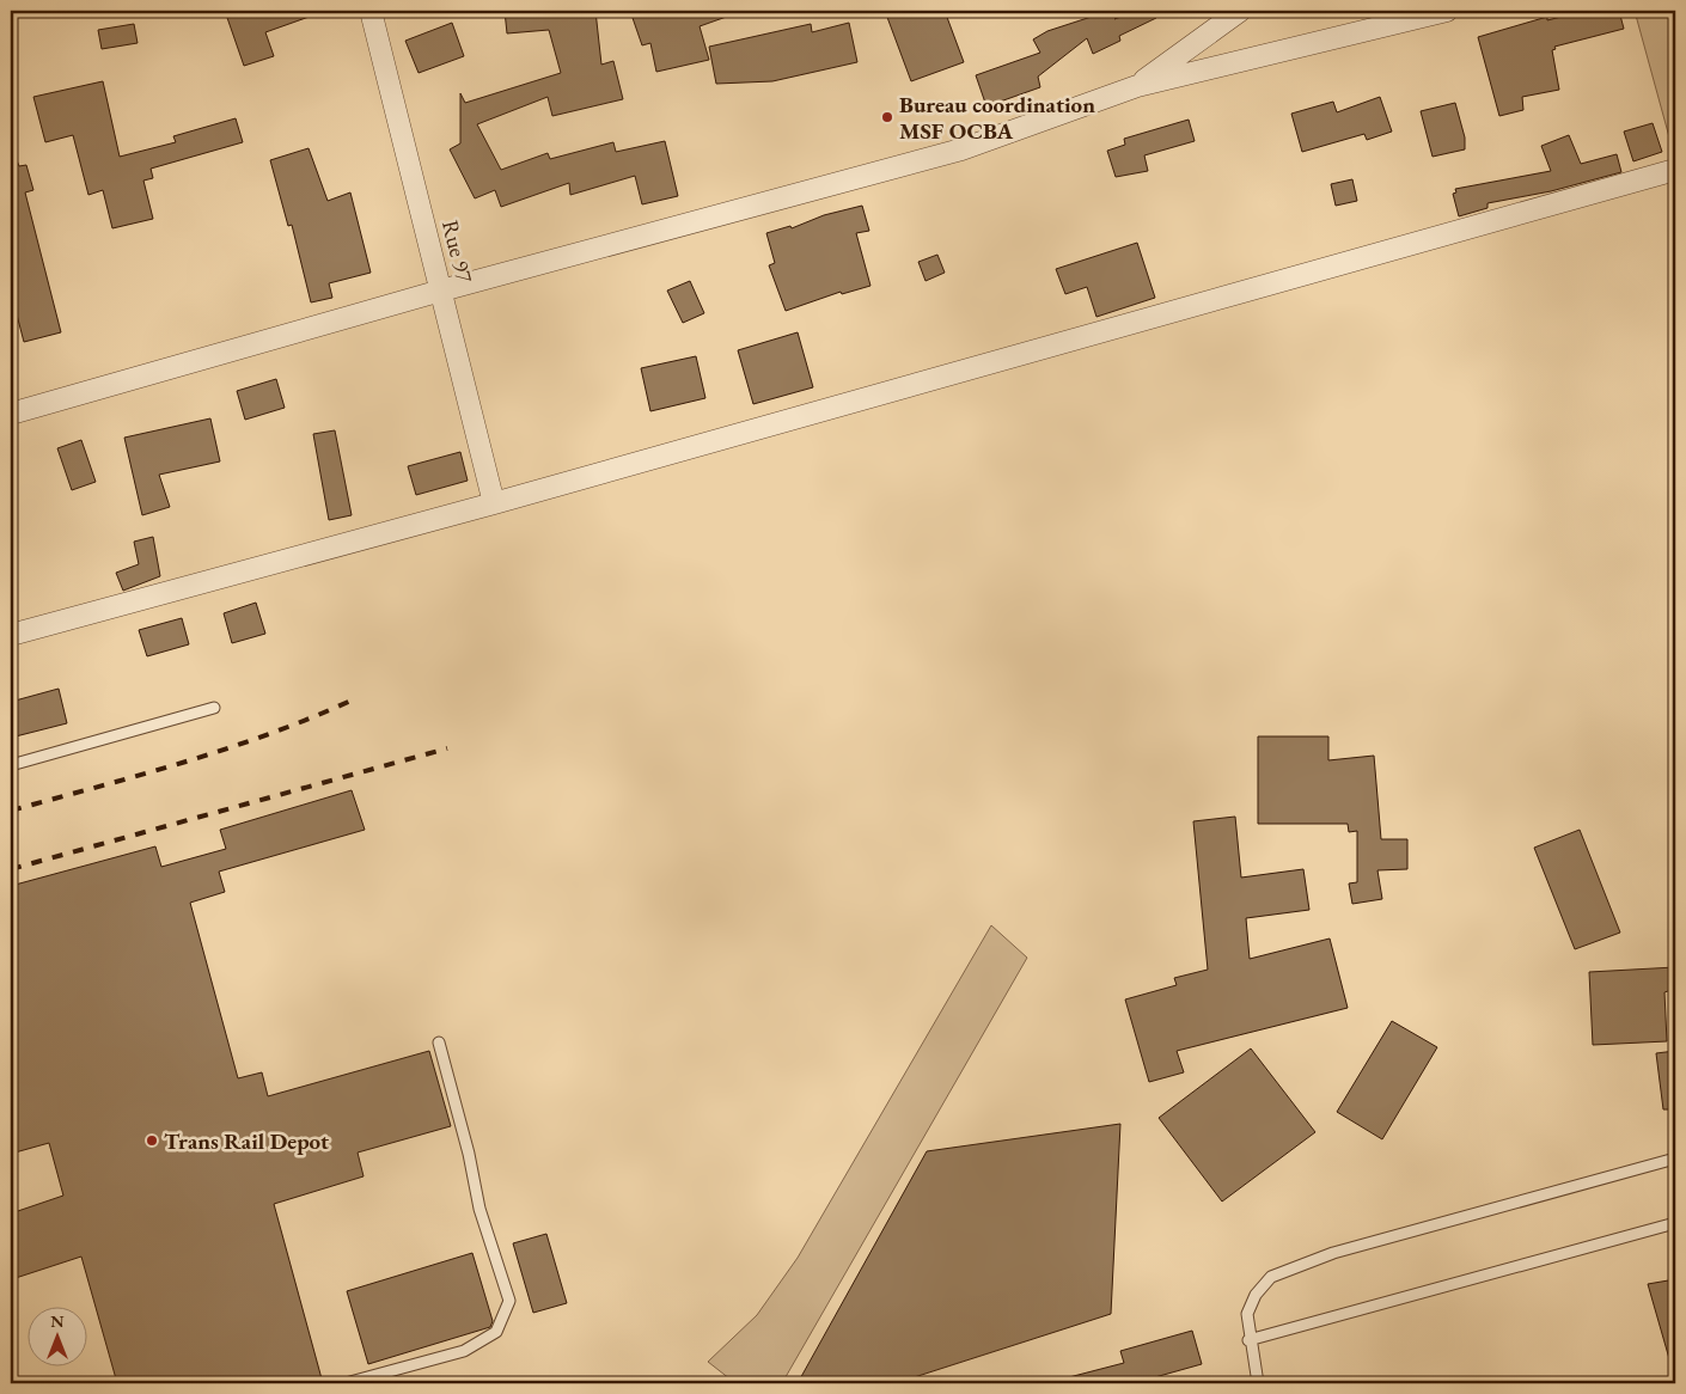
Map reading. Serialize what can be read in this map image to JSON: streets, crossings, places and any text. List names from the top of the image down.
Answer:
{
  "streets": {
    "street": ["Rue 97"]
  },
  "places": ["Bureau coordination MSF OCBA", "Trans Rail Depot"],
  "north": "top"
}
